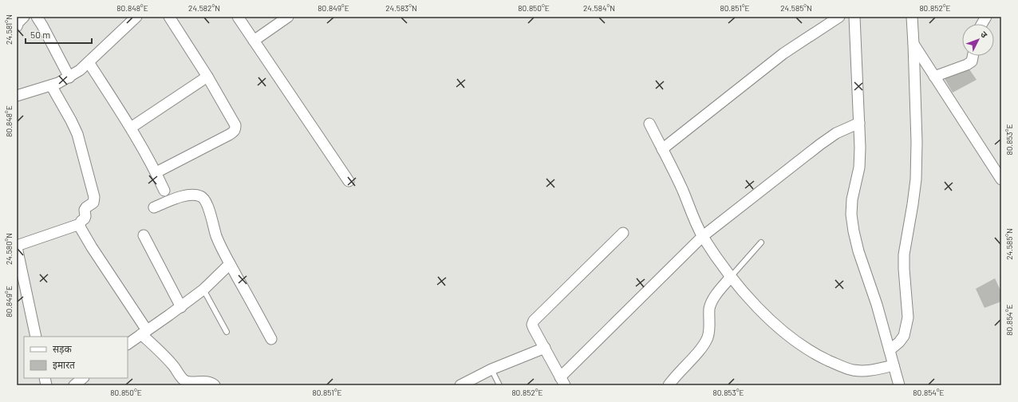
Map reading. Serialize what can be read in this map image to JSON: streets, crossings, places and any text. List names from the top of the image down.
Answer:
{
  "legend": ["सड़क", "इमारत"],
  "scale_bar": "50 m",
  "north": "top right",
  "coordinates": [
    "80.848°E",
    "24.582°N",
    "80.849°E",
    "24.583°N",
    "80.850°E",
    "24.584°N",
    "80.851°E",
    "24.585°N",
    "80.852°E",
    "24.581°N",
    "80.853°E",
    "24.580°N",
    "80.854°E"
  ]
}
